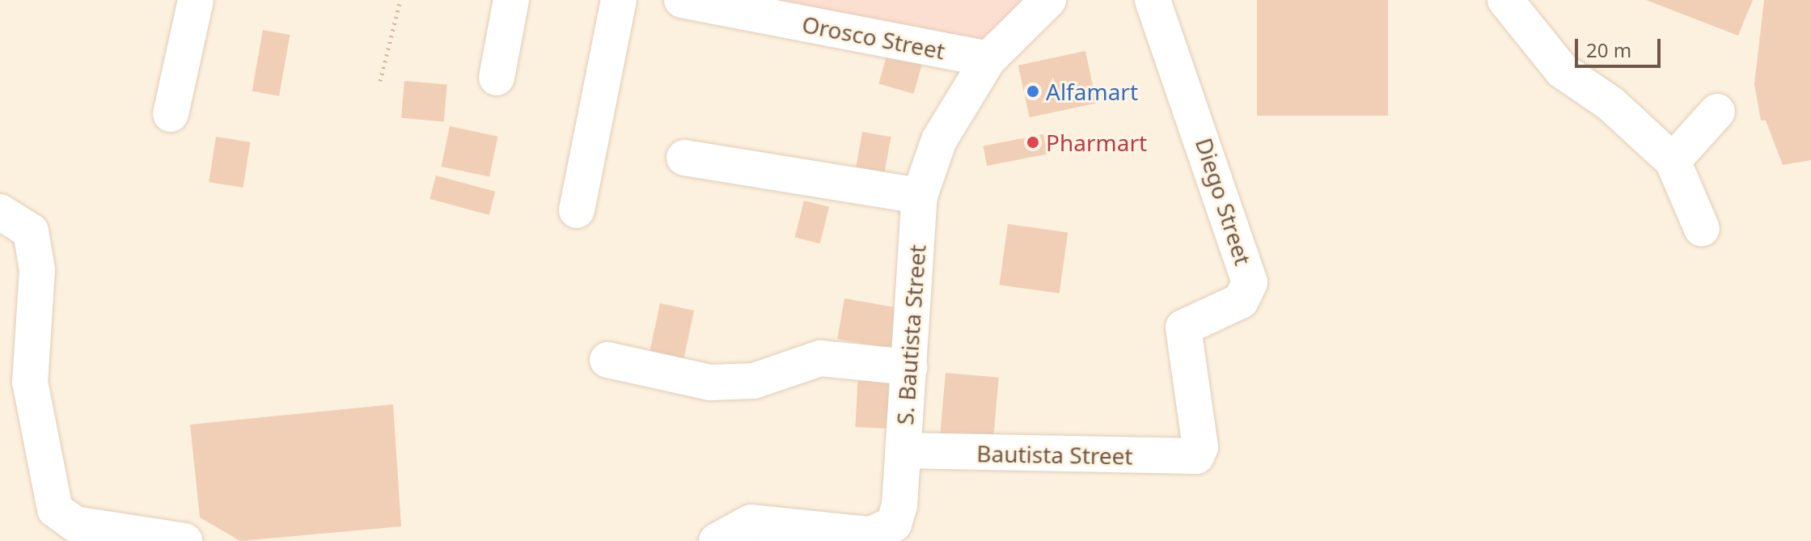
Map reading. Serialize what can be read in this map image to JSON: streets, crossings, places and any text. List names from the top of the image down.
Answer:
{
  "streets": {
    "street": [
      "Orosco Street",
      "Diego Street",
      "S. Bautista Street",
      "Bautista Street"
    ]
  },
  "crossings": [
    ["Orosco Street", "S. Bautista Street"],
    ["Diego Street", "Bautista Street"],
    ["S. Bautista Street", "Bautista Street"]
  ],
  "places": ["Alfamart", "Pharmart"],
  "scale_bar": "20 m"
}
